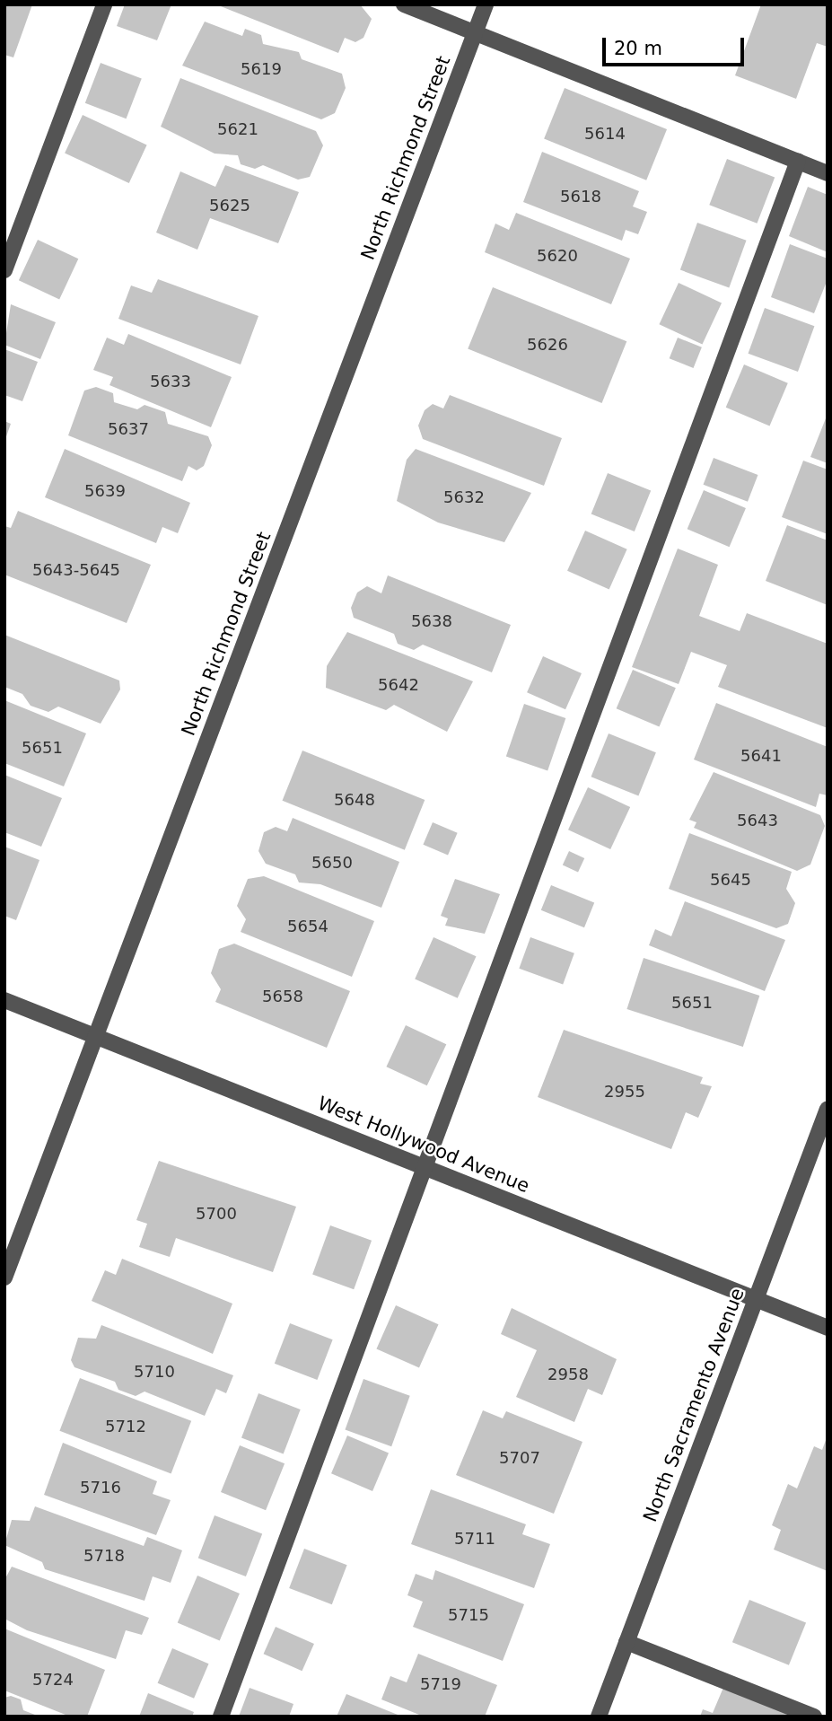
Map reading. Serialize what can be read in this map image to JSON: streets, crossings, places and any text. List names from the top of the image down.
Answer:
{
  "streets": {
    "street": ["North Richmond Street", "West Hollywood Avenue", "North Sacramento Avenue"]
  },
  "crossings": [
    ["North Richmond Street", "West Hollywood Avenue"],
    ["West Hollywood Avenue", "North Sacramento Avenue"]
  ],
  "house_numbers": [
    "5619",
    "5621",
    "5614",
    "5618",
    "5625",
    "5620",
    "5626",
    "5633",
    "5637",
    "5639",
    "5632",
    "5643-5645",
    "5638",
    "5642",
    "5651",
    "5641",
    "5648",
    "5643",
    "5650",
    "5645",
    "5654",
    "5658",
    "5651",
    "2955",
    "5700",
    "5710",
    "2958",
    "5712",
    "5707",
    "5716",
    "5711",
    "5718",
    "5715",
    "5724",
    "5719"
  ],
  "scale_bar": "20 m"
}
